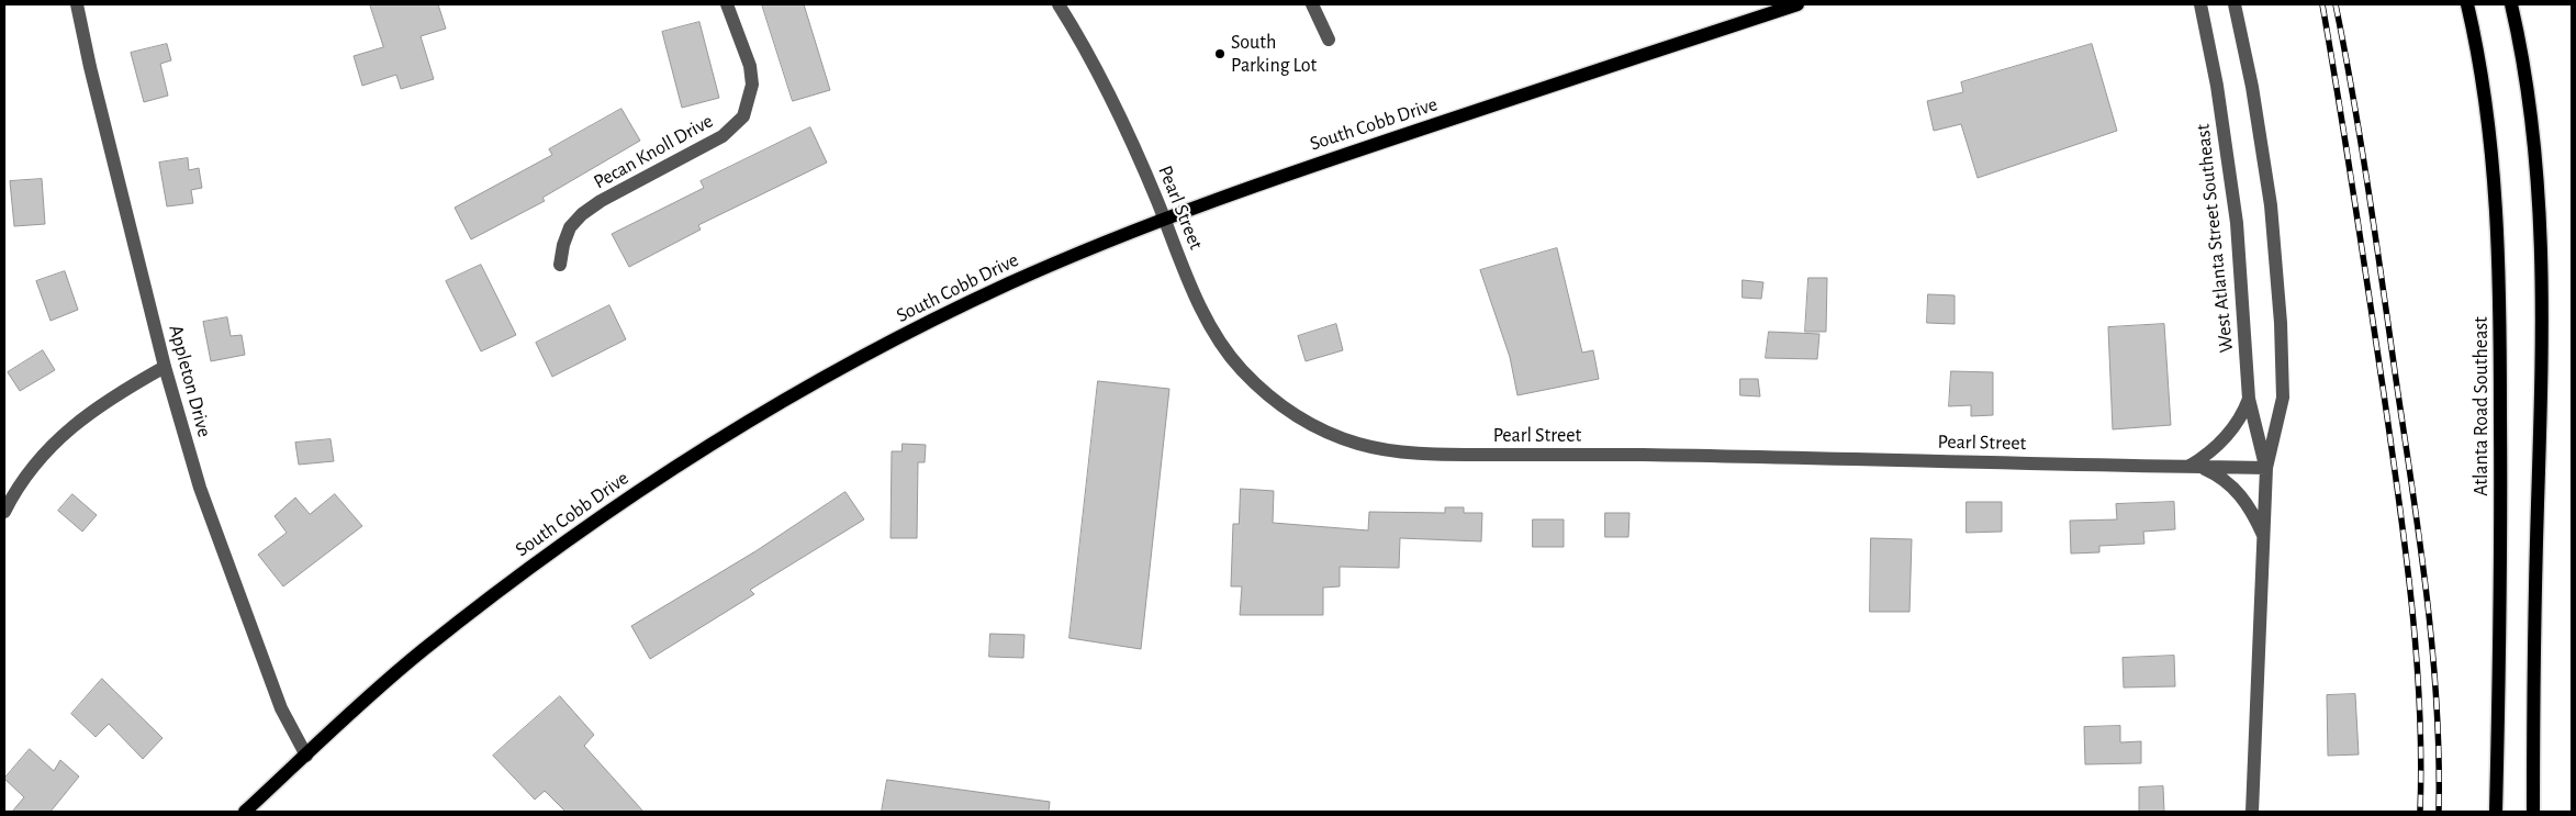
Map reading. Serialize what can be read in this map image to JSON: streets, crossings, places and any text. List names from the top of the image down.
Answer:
{
  "streets": {
    "main road": ["South Cobb Drive", "Atlanta Road Southeast"],
    "street": [
      "Pecan Knoll Drive",
      "Pearl Street",
      "West Atlanta Street Southeast",
      "Appleton Drive"
    ]
  },
  "crossings": [
    ["South Cobb Drive", "Pearl Street"],
    ["South Cobb Drive", "Appleton Drive"],
    ["Pearl Street", "West Atlanta Street Southeast"]
  ],
  "places": ["South Parking Lot"]
}
